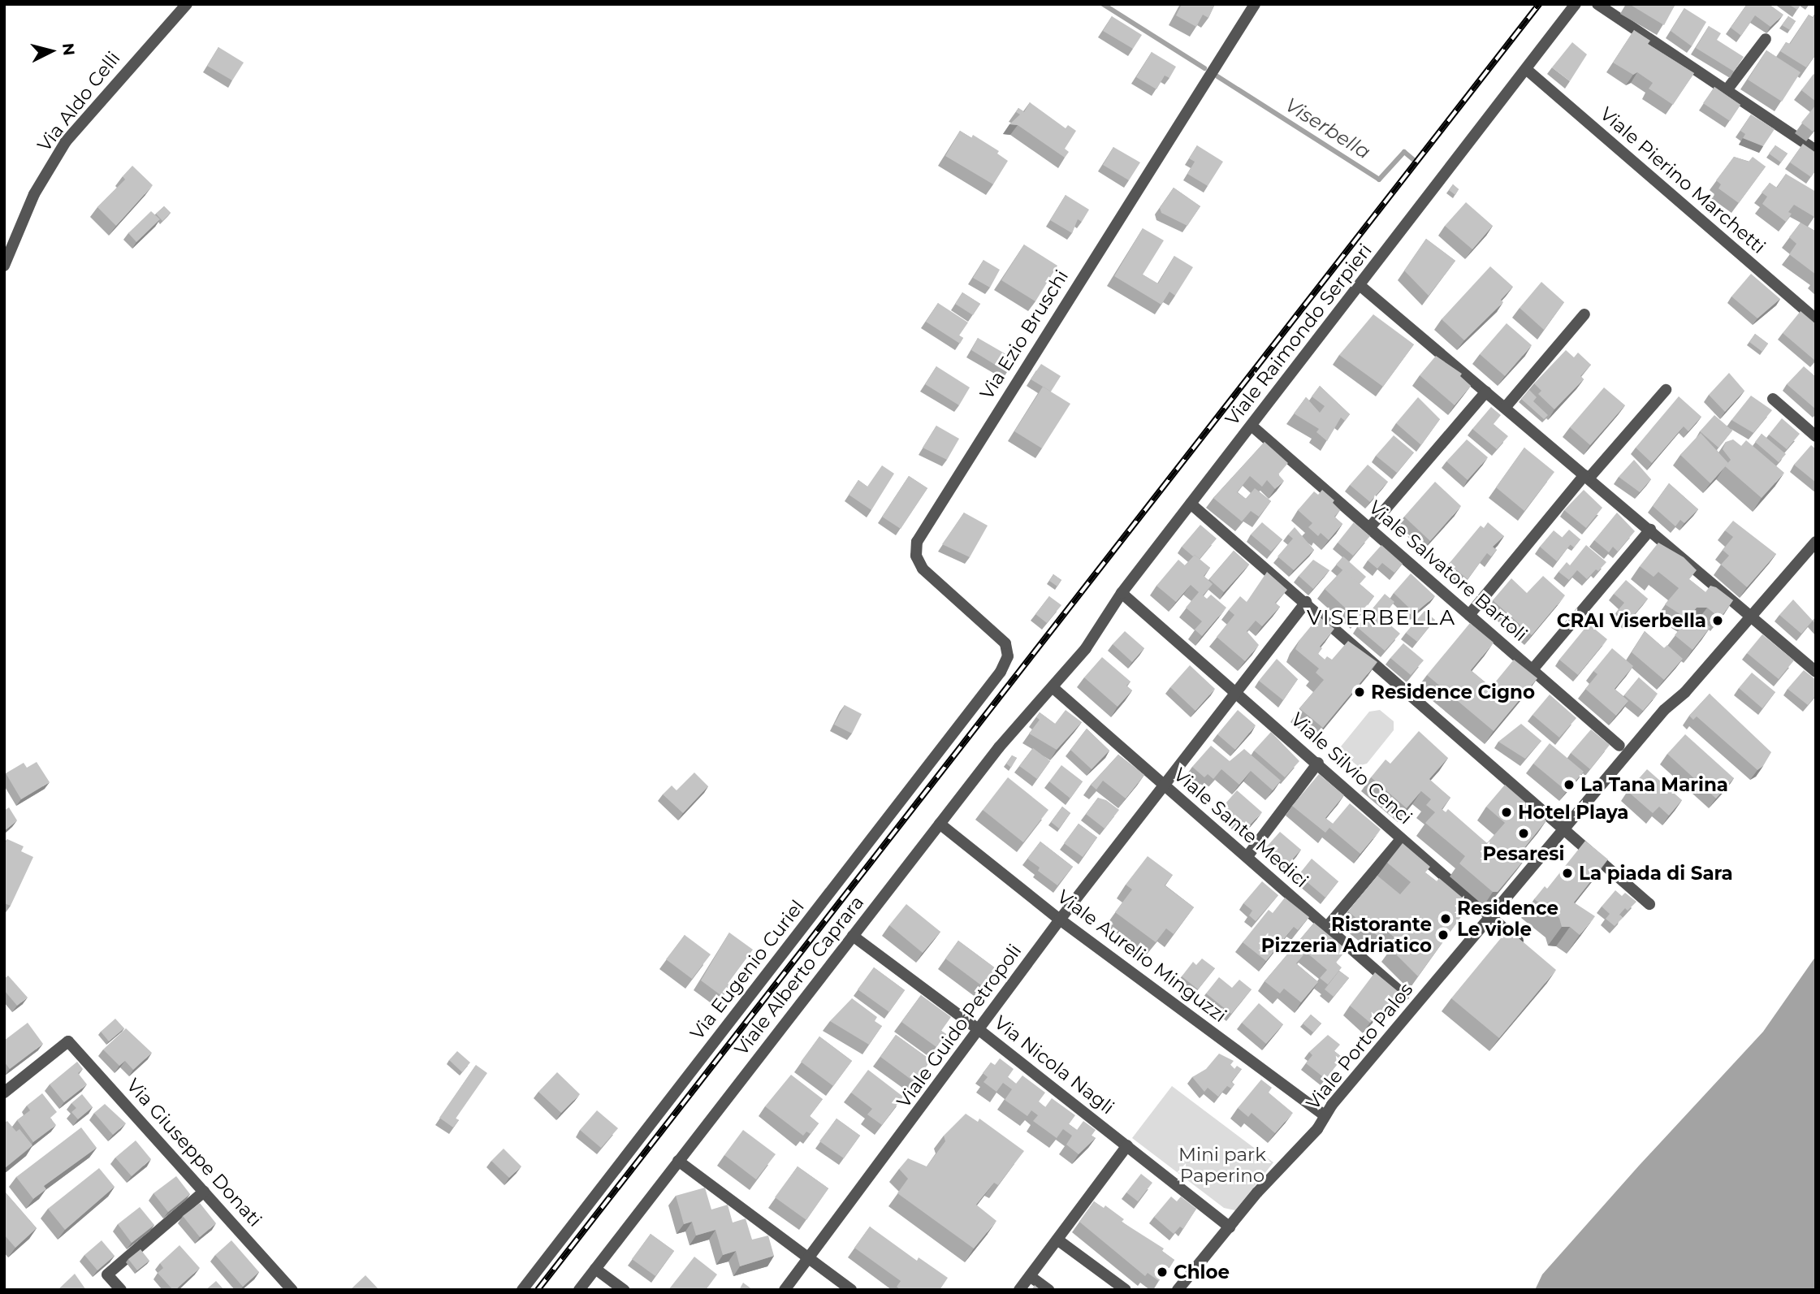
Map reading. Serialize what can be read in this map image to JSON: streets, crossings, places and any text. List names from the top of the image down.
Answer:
{
  "streets": {
    "street": [
      "Via Aldo Celli",
      "Viale Pierino Marchetti",
      "Via Ezio Bruschi",
      "Viale Raimondo Serpieri",
      "Viale Salvatore Bartoli",
      "Viale Silvio Cenci",
      "Viale Sante Medici",
      "Viale Aurelio Minguzzi",
      "Via Eugenio Curiel",
      "Viale Alberto Caprara",
      "Viale Guido Petropoli",
      "Viale Porto Palos",
      "Via Nicola Nagli",
      "Via Giuseppe Donati"
    ]
  },
  "crossings": [
    ["Viale Pierino Marchetti", "Viale Raimondo Serpieri"],
    ["Via Ezio Bruschi", "Via Eugenio Curiel"],
    ["Viale Raimondo Serpieri", "Viale Salvatore Bartoli"],
    ["Viale Raimondo Serpieri", "Viale Silvio Cenci"],
    ["Viale Raimondo Serpieri", "Viale Sante Medici"],
    ["Viale Raimondo Serpieri", "Viale Alberto Caprara"],
    ["Viale Silvio Cenci", "Viale Guido Petropoli"],
    ["Viale Silvio Cenci", "Viale Porto Palos"],
    ["Viale Sante Medici", "Viale Alberto Caprara"],
    ["Viale Sante Medici", "Viale Guido Petropoli"],
    ["Viale Aurelio Minguzzi", "Viale Alberto Caprara"],
    ["Viale Aurelio Minguzzi", "Viale Guido Petropoli"],
    ["Viale Aurelio Minguzzi", "Viale Porto Palos"],
    ["Viale Alberto Caprara", "Via Nicola Nagli"],
    ["Viale Guido Petropoli", "Via Nicola Nagli"],
    ["Viale Porto Palos", "Via Nicola Nagli"]
  ],
  "districts": ["VISERBELLA"],
  "water": ["Viserbella"],
  "parks": ["Mini park Paperino"],
  "places": [
    "CRAI Viserbella",
    "Residence Cigno",
    "La Tana Marina",
    "Hotel Playa",
    "Pesaresi",
    "La piada di Sara",
    "Residence Le viole",
    "Ristorante Pizzeria Adriatico",
    "Chloe"
  ],
  "north": "right"
}
